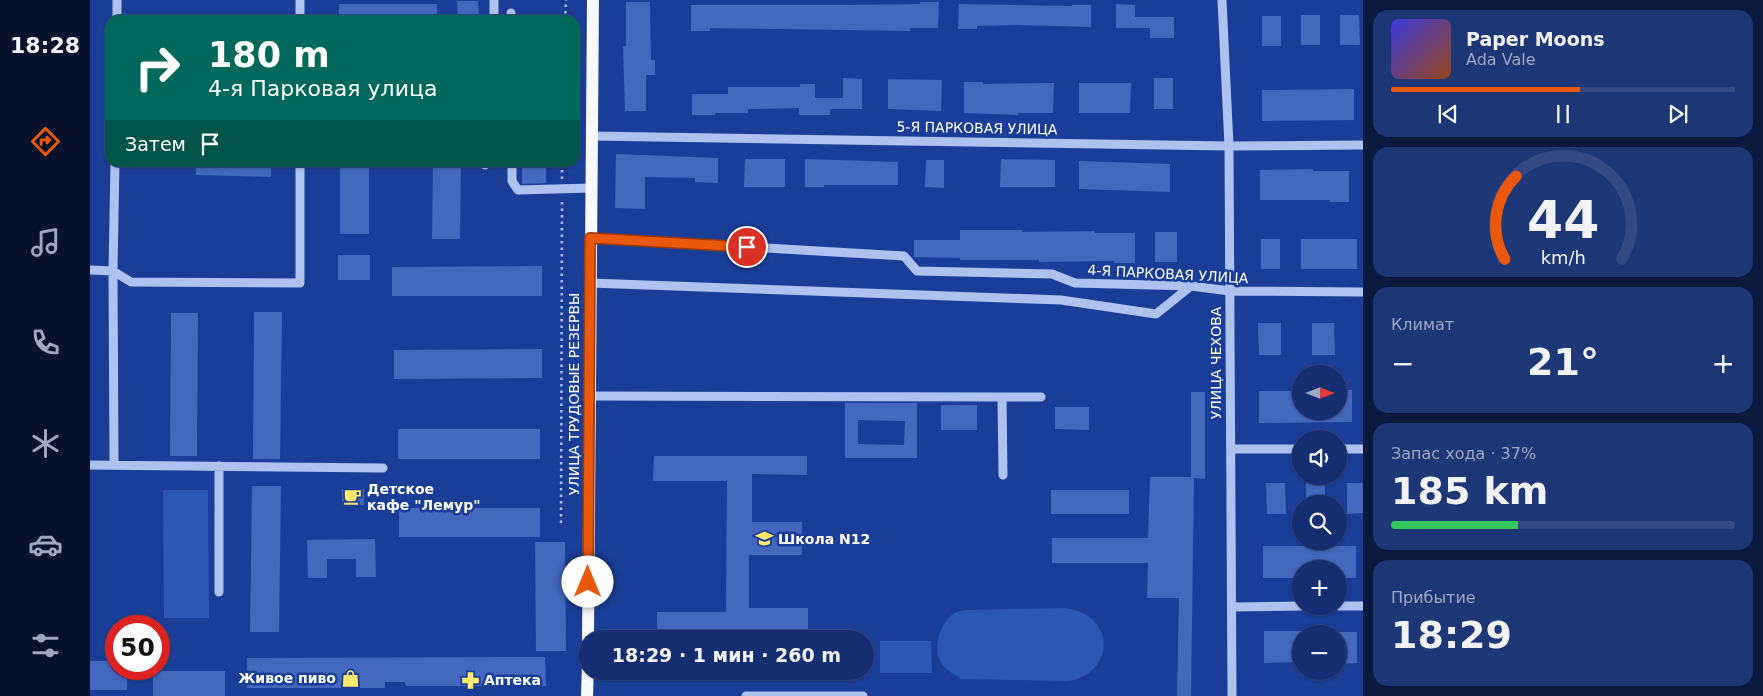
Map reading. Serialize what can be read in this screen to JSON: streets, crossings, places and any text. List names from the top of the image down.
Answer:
{
  "streets": {
    "main road": ["УЛИЦА ТРУДОВЫЕ РЕЗЕРВЫ"],
    "street": ["5-Я ПАРКОВАЯ УЛИЦА", "4-Я ПАРКОВАЯ УЛИЦА", "УЛИЦА ЧЕХОВА"]
  },
  "crossings": [
    ["5-Я ПАРКОВАЯ УЛИЦА", "УЛИЦА ЧЕХОВА"],
    ["5-Я ПАРКОВАЯ УЛИЦА", "УЛИЦА ТРУДОВЫЕ РЕЗЕРВЫ"],
    ["4-Я ПАРКОВАЯ УЛИЦА", "УЛИЦА ЧЕХОВА"],
    ["4-Я ПАРКОВАЯ УЛИЦА", "УЛИЦА ТРУДОВЫЕ РЕЗЕРВЫ"]
  ],
  "places": {
    "cafe": ["Детское кафе \"Лемур\""],
    "school or university": ["Школа N12"],
    "shop": ["Живое пиво"],
    "pharmacy": ["Аптека"]
  },
  "north": "right",
  "page": {
    "tabs": "18:28",
    "turn": ["180 m", "4-я Парковая улица"],
    "song": ["Paper Moons", "Ada Vale"],
    "then": "Затем",
    "tile": [
      "Климат",
      ["Запас хода · 37%", "185 km"],
      ["Прибытие", "18:29"]
    ],
    "heat": ["−", "21°", "+"],
    "map_buttons": ["+", "−"],
    "limit": "50",
    "trip": "18:29 · 1 мин · 260 m",
    "gauge": ["44", "km/h"]
  }
}
